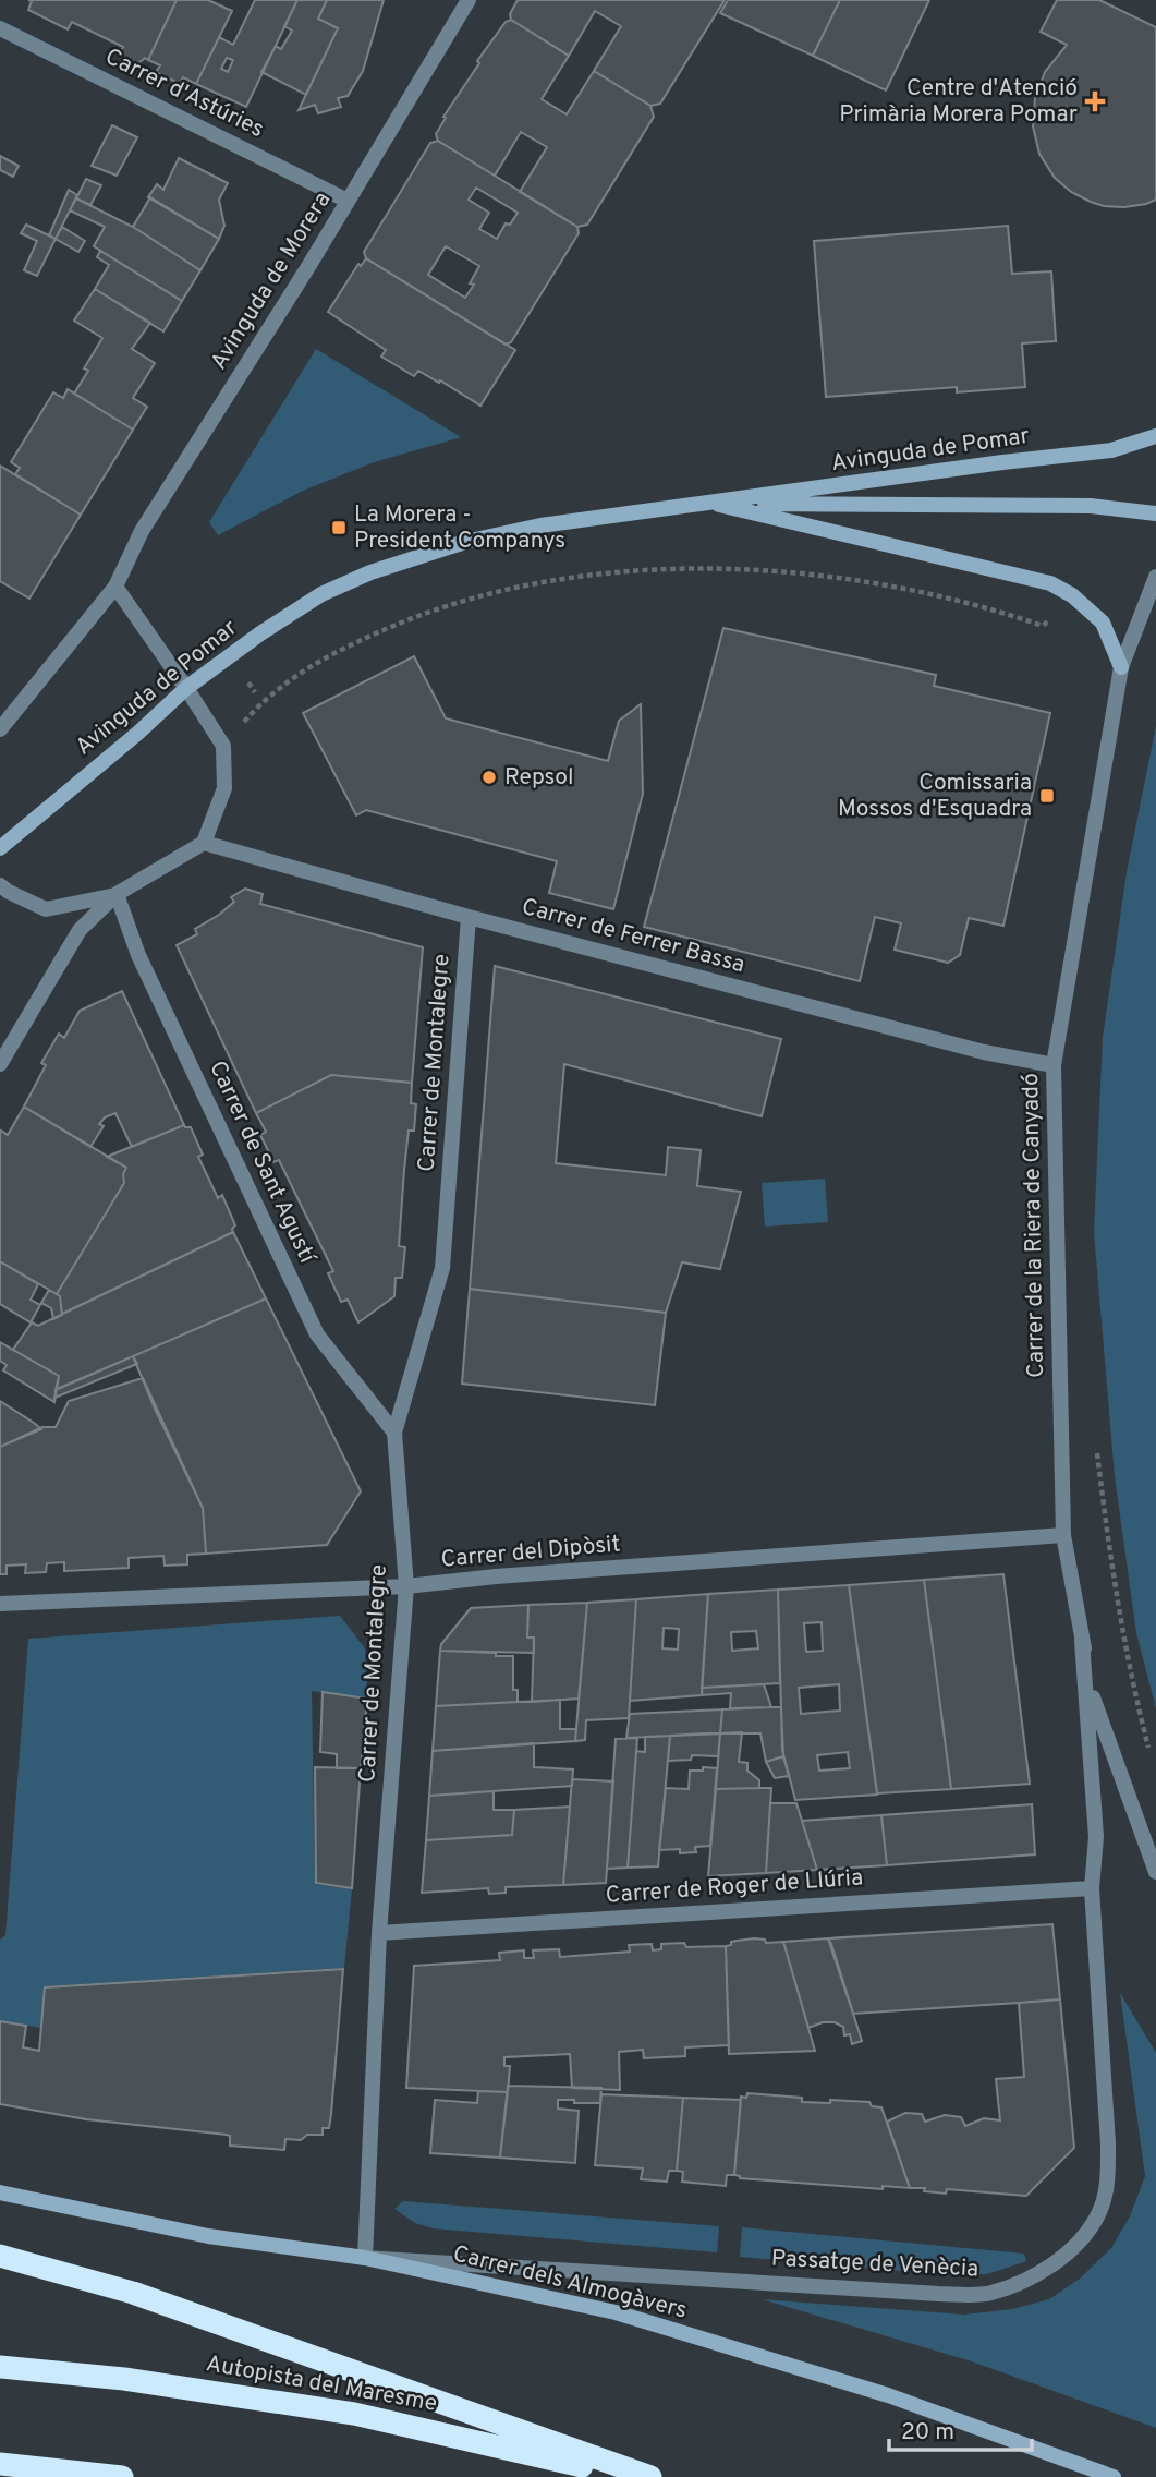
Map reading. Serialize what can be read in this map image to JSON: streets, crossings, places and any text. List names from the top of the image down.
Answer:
{
  "streets": {
    "highway": ["Autopista del Maresme"],
    "street": [
      "Carrer d'Astúries",
      "Avinguda de Morera",
      "Avinguda de Pomar",
      "Carrer de Ferrer Bassa",
      "Carrer de Montalegre",
      "Carrer de Sant Agustí",
      "Carrer de la Riera de Canyadó",
      "Carrer del Dipòsit",
      "Carrer de Roger de Llúria",
      "Passatge de Venècia",
      "Carrer dels Almogàvers"
    ]
  },
  "crossings": [
    ["Carrer d'Astúries", "Avinguda de Morera"],
    ["Carrer de Ferrer Bassa", "Carrer de Montalegre"],
    ["Carrer de Ferrer Bassa", "Carrer de la Riera de Canyadó"],
    ["Carrer de Montalegre", "Carrer de Sant Agustí"],
    ["Carrer de Montalegre", "Carrer del Dipòsit"],
    ["Carrer de Montalegre", "Carrer de Roger de Llúria"],
    ["Carrer de Montalegre", "Passatge de Venècia"],
    ["Carrer de Montalegre", "Carrer dels Almogàvers"],
    ["Carrer de la Riera de Canyadó", "Carrer del Dipòsit"],
    ["Carrer de la Riera de Canyadó", "Passatge de Venècia"],
    ["Carrer de Roger de Llúria", "Passatge de Venècia"],
    ["Passatge de Venècia", "Carrer dels Almogàvers"]
  ],
  "places": {
    "health": ["Centre d'Atenció Primària Morera Pomar"],
    "transit": ["La Morera - President Companys", "Comissaria Mossos d'Esquadra"],
    "other": ["Repsol"]
  },
  "scale_bar": "20 m"
}
